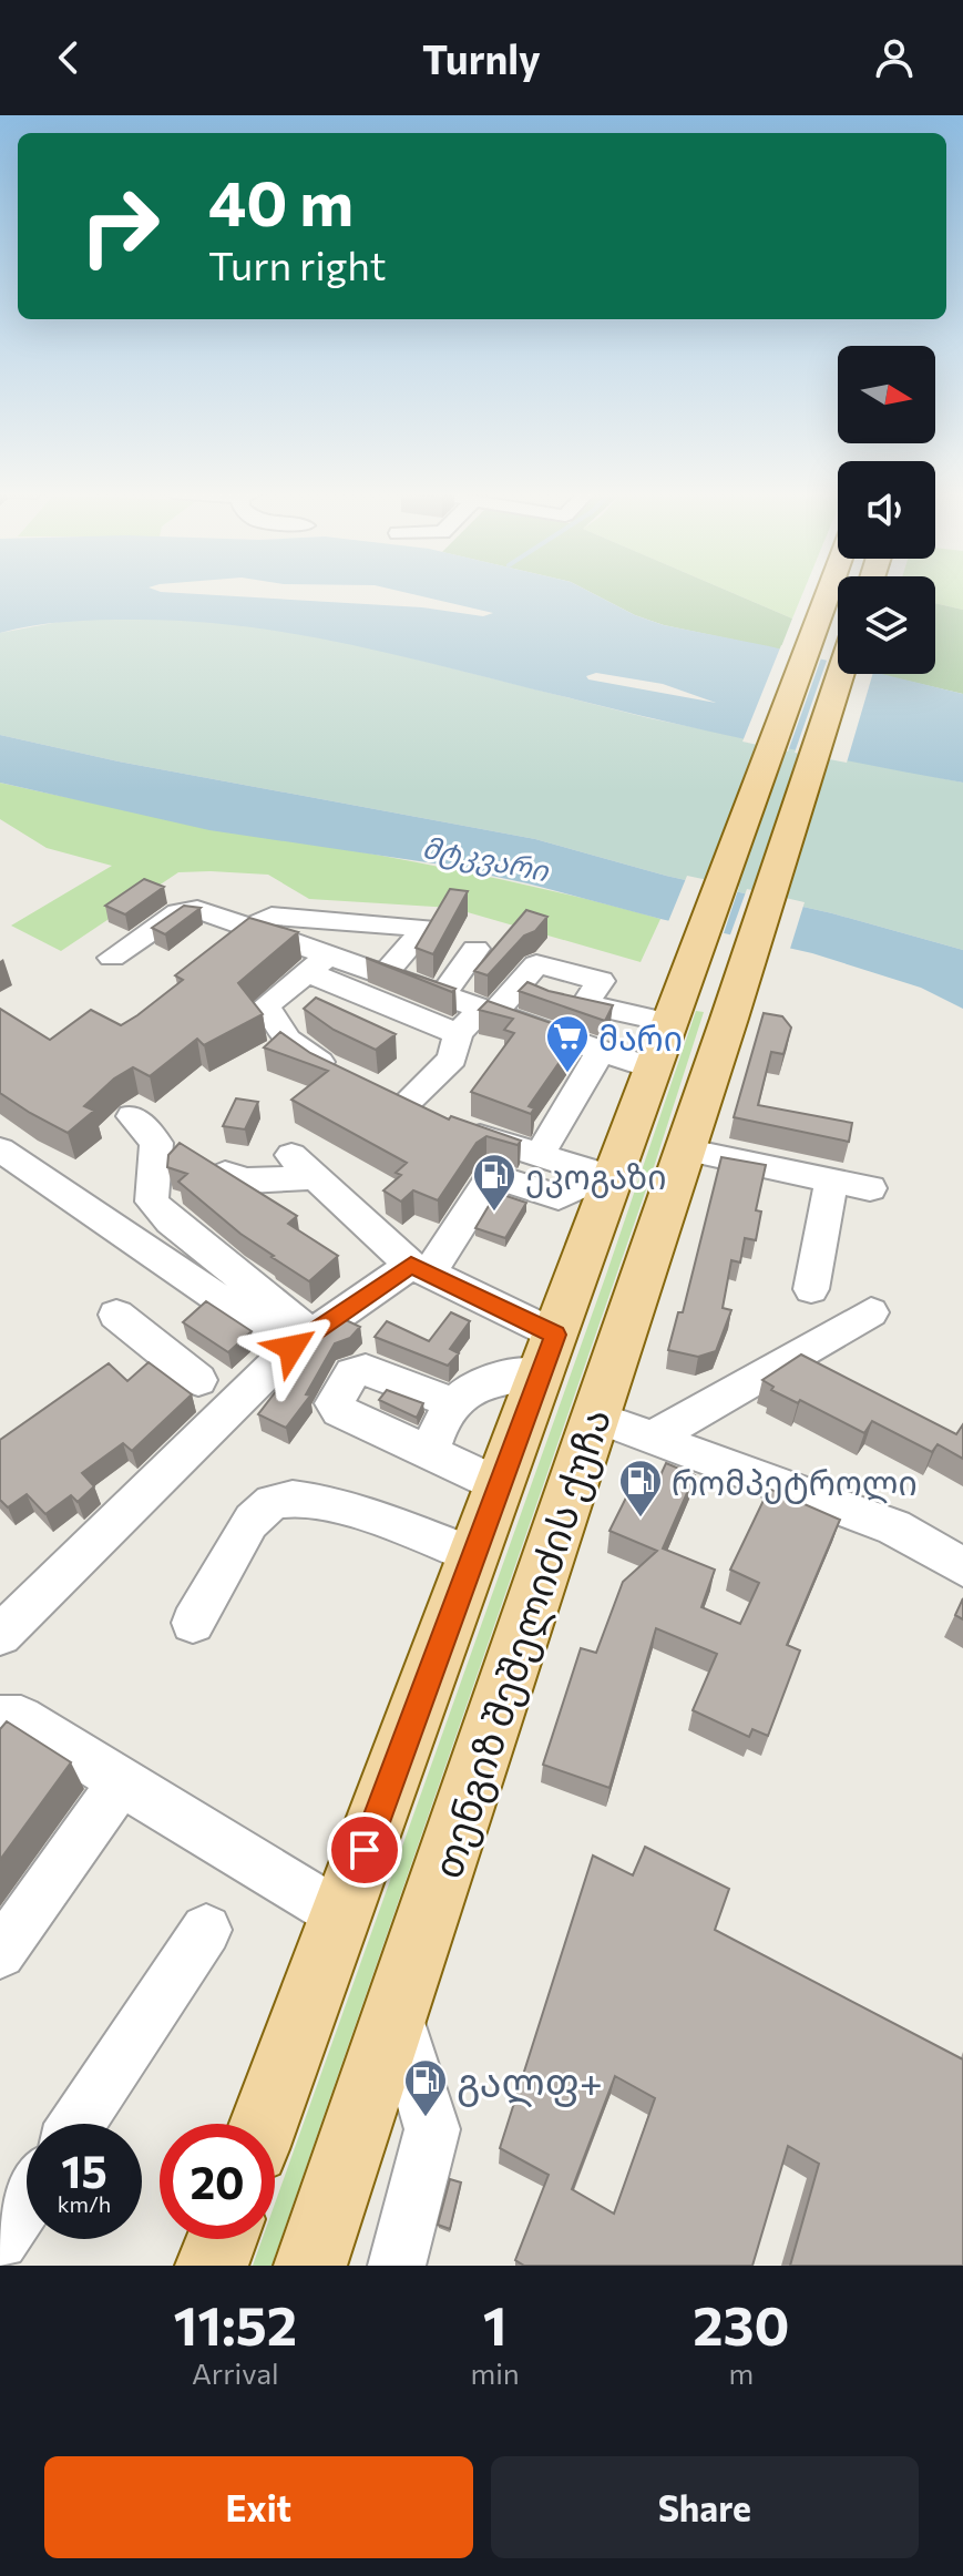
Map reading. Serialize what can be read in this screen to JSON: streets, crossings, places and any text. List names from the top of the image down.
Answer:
{
  "streets": {
    "main road": ["თენგიზ შეშელიძის ქუჩა"]
  },
  "water": ["მტკვარი"],
  "places": {
    "supermarket": ["მარი"],
    "fuel station": ["ეკოგაზი", "რომპეტროლი", "გალფ+"]
  },
  "north": "right",
  "page": {
    "header": "Turnly",
    "turn": ["40 m", "Turn right"],
    "speed": "15 km/h",
    "limit": "20",
    "eta": [
      "11:52",
      "Arrival",
      "1",
      "min",
      "230",
      "m"
    ],
    "buttons": ["Exit", "Share"]
  }
}
